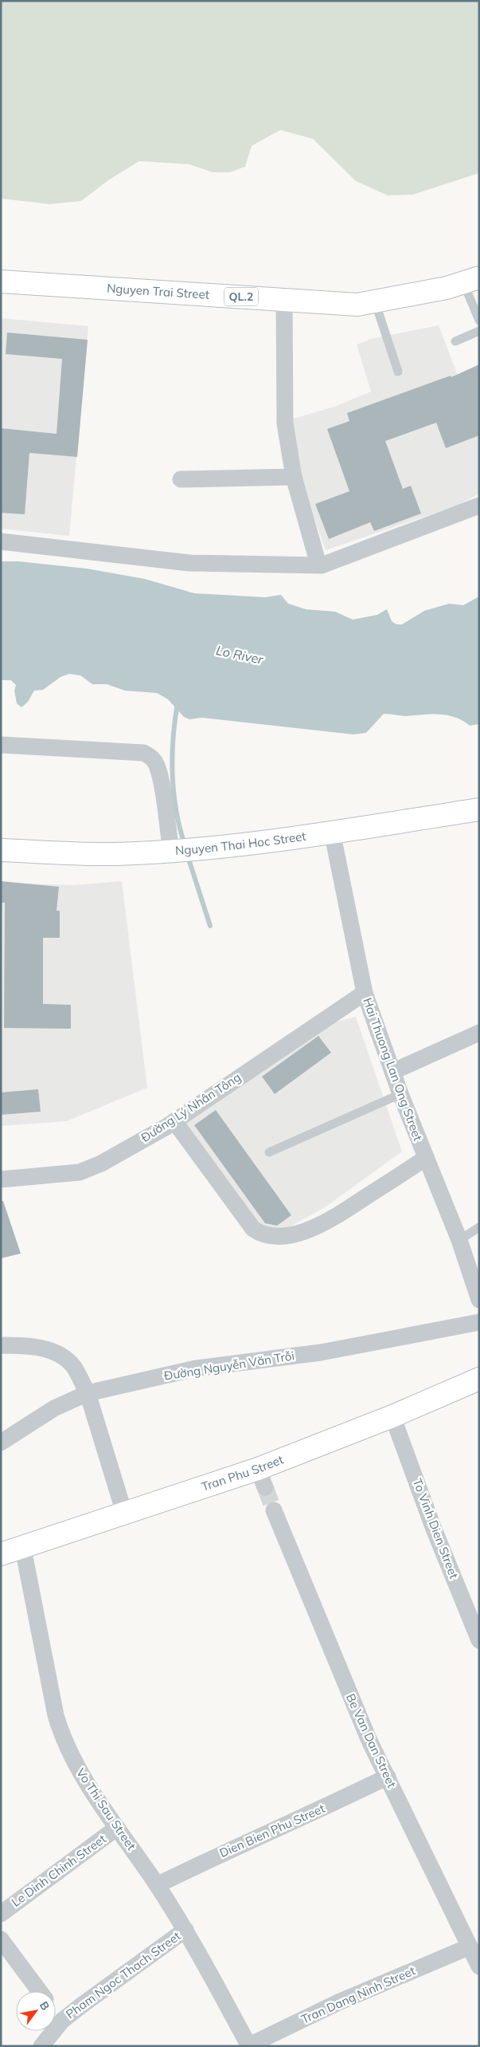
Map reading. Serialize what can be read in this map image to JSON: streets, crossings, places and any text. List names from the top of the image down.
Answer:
{
  "streets": {
    "main road": [
      "Nguyen Trai Street",
      "QL.2",
      "Nguyen Thai Hoc Street",
      "Tran Phu Street"
    ],
    "street": [
      "Hai Thuong Lan Ong Street",
      "Đường Lý Nhân Tông",
      "Đường Nguyễn Văn Trỗi",
      "To Vinh Dien Street",
      "Be Van Dan Street",
      "Vo Thi Sau Street",
      "Dien Bien Phu Street",
      "Le Dinh Chinh Street",
      "Pham Ngoc Thach Street",
      "Tran Dang Ninh Street"
    ]
  },
  "crossings": [
    ["Nguyen Thai Hoc Street", "Hai Thuong Lan Ong Street"],
    ["Hai Thuong Lan Ong Street", "Đường Lý Nhân Tông"],
    ["Tran Phu Street", "To Vinh Dien Street"],
    ["Tran Phu Street", "Vo Thi Sau Street"],
    ["Be Van Dan Street", "Dien Bien Phu Street"],
    ["Be Van Dan Street", "Tran Dang Ninh Street"],
    ["Vo Thi Sau Street", "Dien Bien Phu Street"],
    ["Vo Thi Sau Street", "Le Dinh Chinh Street"],
    ["Vo Thi Sau Street", "Pham Ngoc Thach Street"],
    ["Vo Thi Sau Street", "Tran Dang Ninh Street"]
  ],
  "water": ["Lo River"],
  "north": "top right"
}
